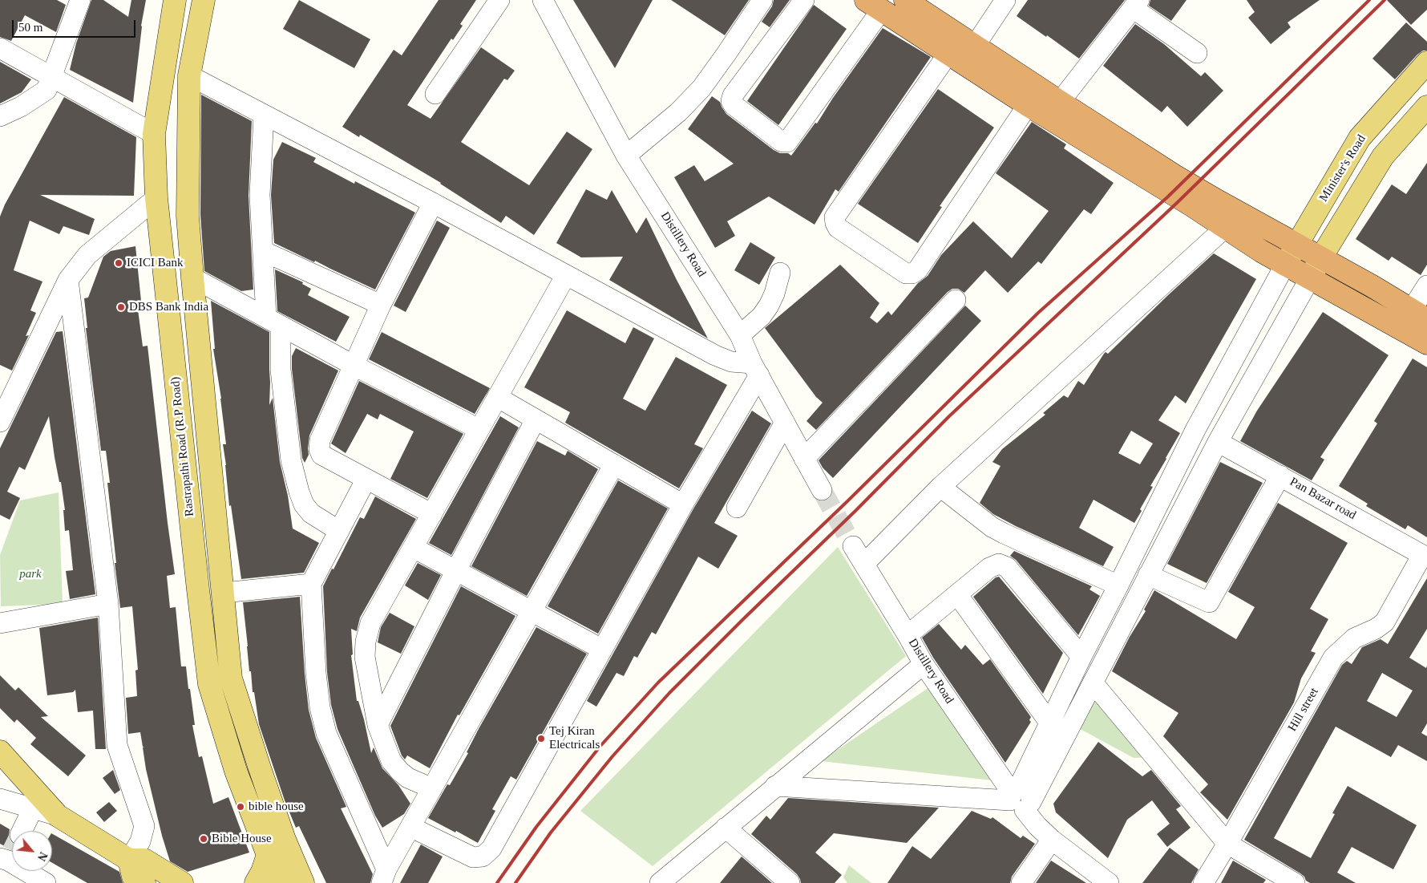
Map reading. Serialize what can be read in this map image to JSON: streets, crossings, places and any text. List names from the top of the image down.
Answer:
{
  "streets": {
    "main road": ["Minister's Road", "Rastrapathi Road (R.P Road)"],
    "street": ["Distillery Road", "Pan Bazar road", "Hill street"]
  },
  "crossings": [
    ["Pan Bazar road", "Hill street"]
  ],
  "parks": ["park"],
  "places": [
    "ICICI Bank",
    "DBS Bank India",
    "Tej Kiran Electricals",
    "bible house",
    "Bible House"
  ],
  "scale_bar": "50 m",
  "north": "bottom right"
}
